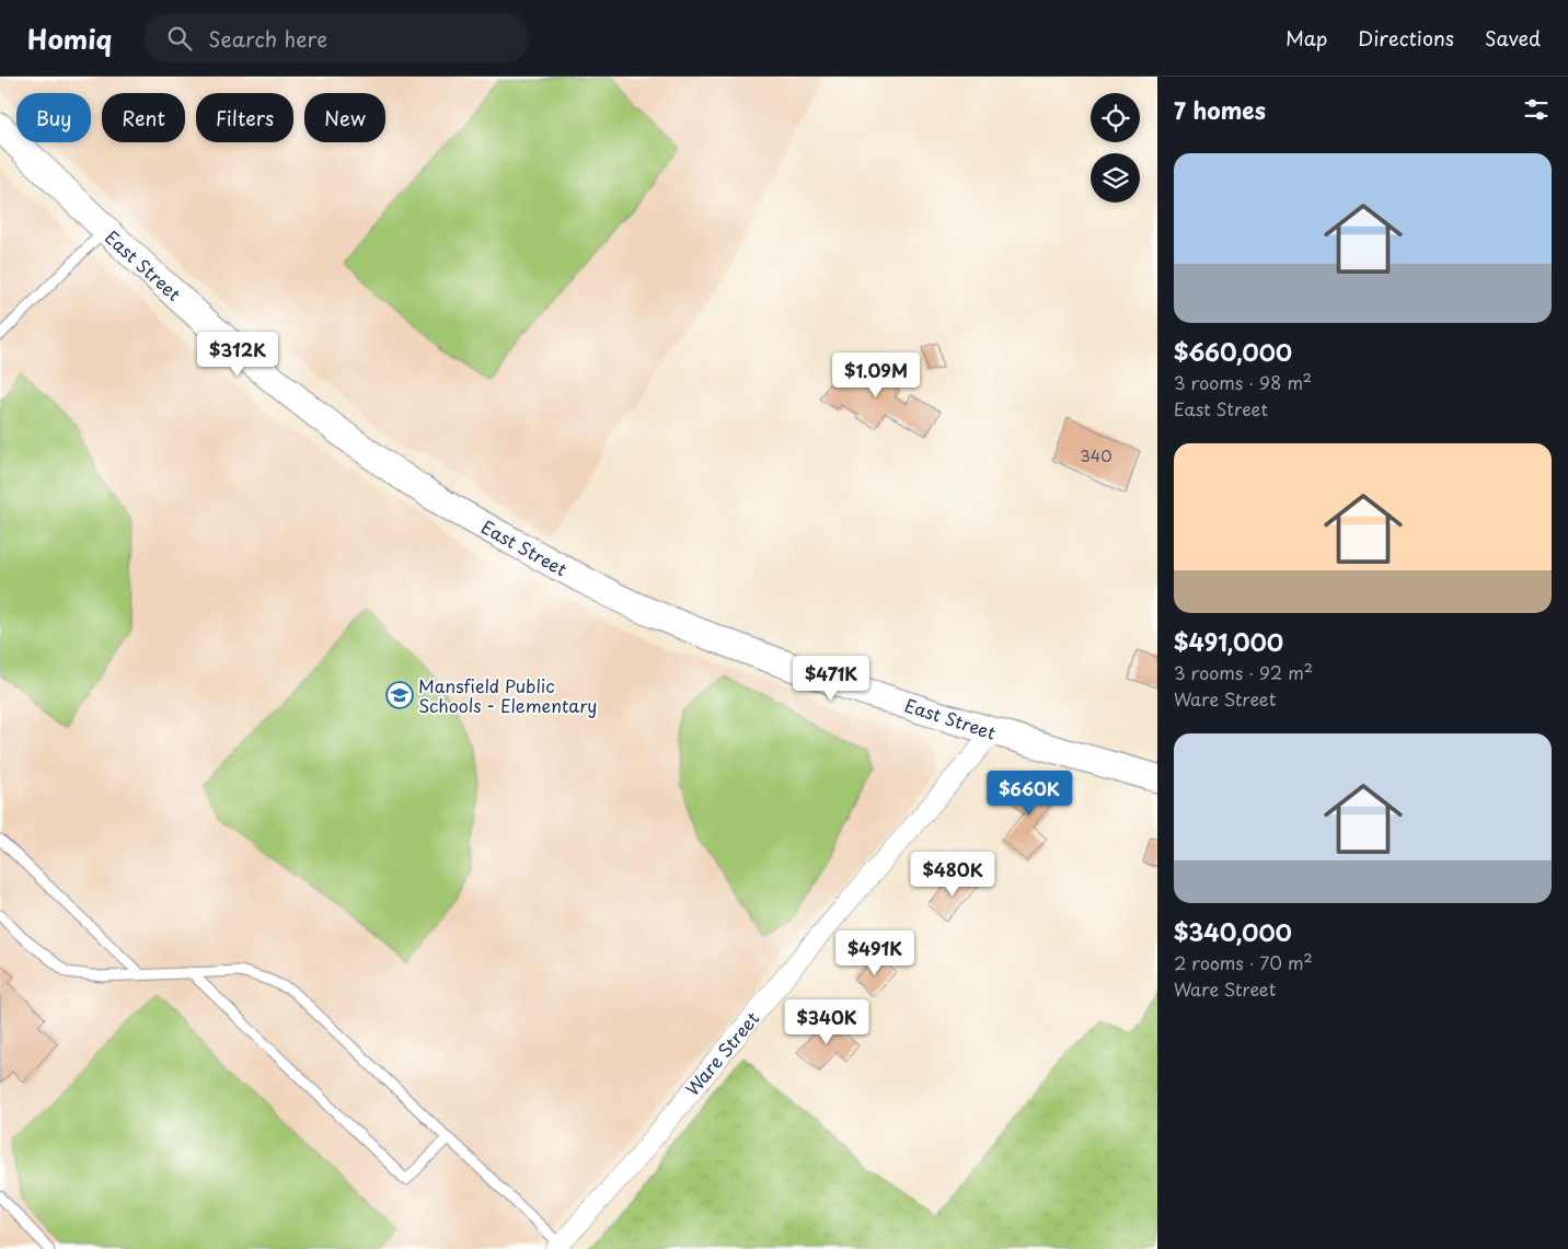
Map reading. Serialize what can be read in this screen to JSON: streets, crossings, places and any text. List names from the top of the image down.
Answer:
{
  "streets": {
    "main road": ["East Street"],
    "street": ["Ware Street"]
  },
  "crossings": [
    ["East Street", "Ware Street"]
  ],
  "places": {
    "school or university": ["Mansfield Public Schools - Elementary"]
  },
  "house_numbers": ["340"],
  "page": {
    "header": "Homiq",
    "search": "Search here",
    "nav": ["Map", "Directions", "Saved"],
    "heading": "7 homes",
    "chip": [
      "Buy",
      "Rent",
      "Filters",
      "New"
    ],
    "list": [
      {
        "name": "$660,000",
        "note": "3 rooms · 98 m² · East Street"
      },
      {
        "name": "$491,000",
        "note": "3 rooms · 92 m² · Ware Street"
      },
      {
        "name": "$340,000",
        "note": "2 rooms · 70 m² · Ware Street"
      }
    ],
    "price": [
      "$312K",
      "$1.09M",
      "$471K",
      "$660K",
      "$480K",
      "$491K",
      "$340K"
    ]
  }
}
